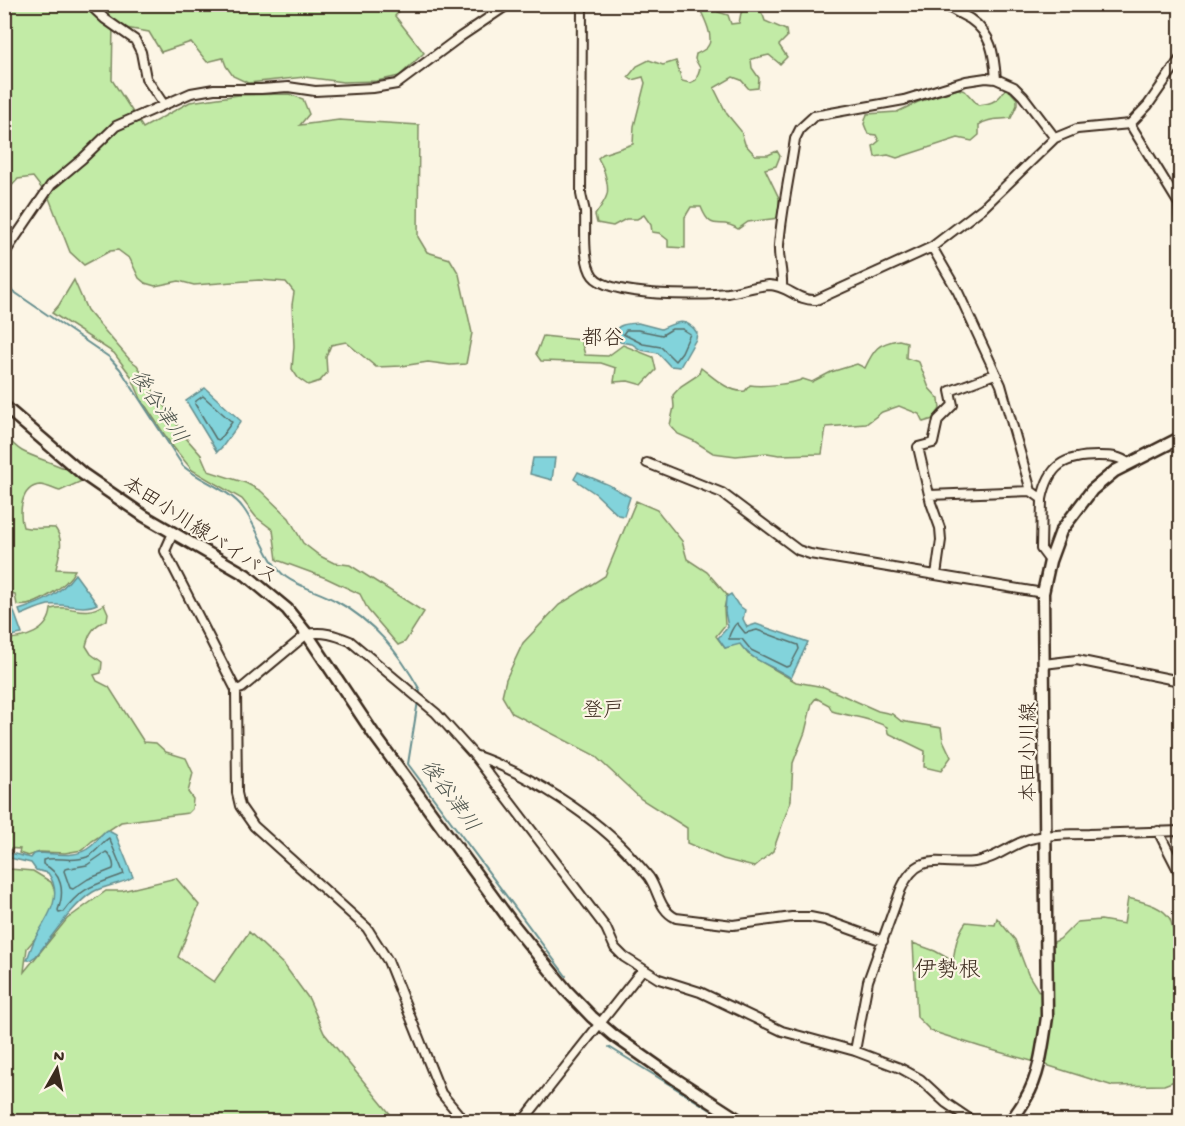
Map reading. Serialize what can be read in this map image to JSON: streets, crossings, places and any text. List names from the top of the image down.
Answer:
{
  "streets": {
    "street": ["本田小川線バイパス", "本田小川線"]
  },
  "districts": ["都谷", "登戸", "伊勢根"],
  "water": ["後谷津川"],
  "north": "top"
}
